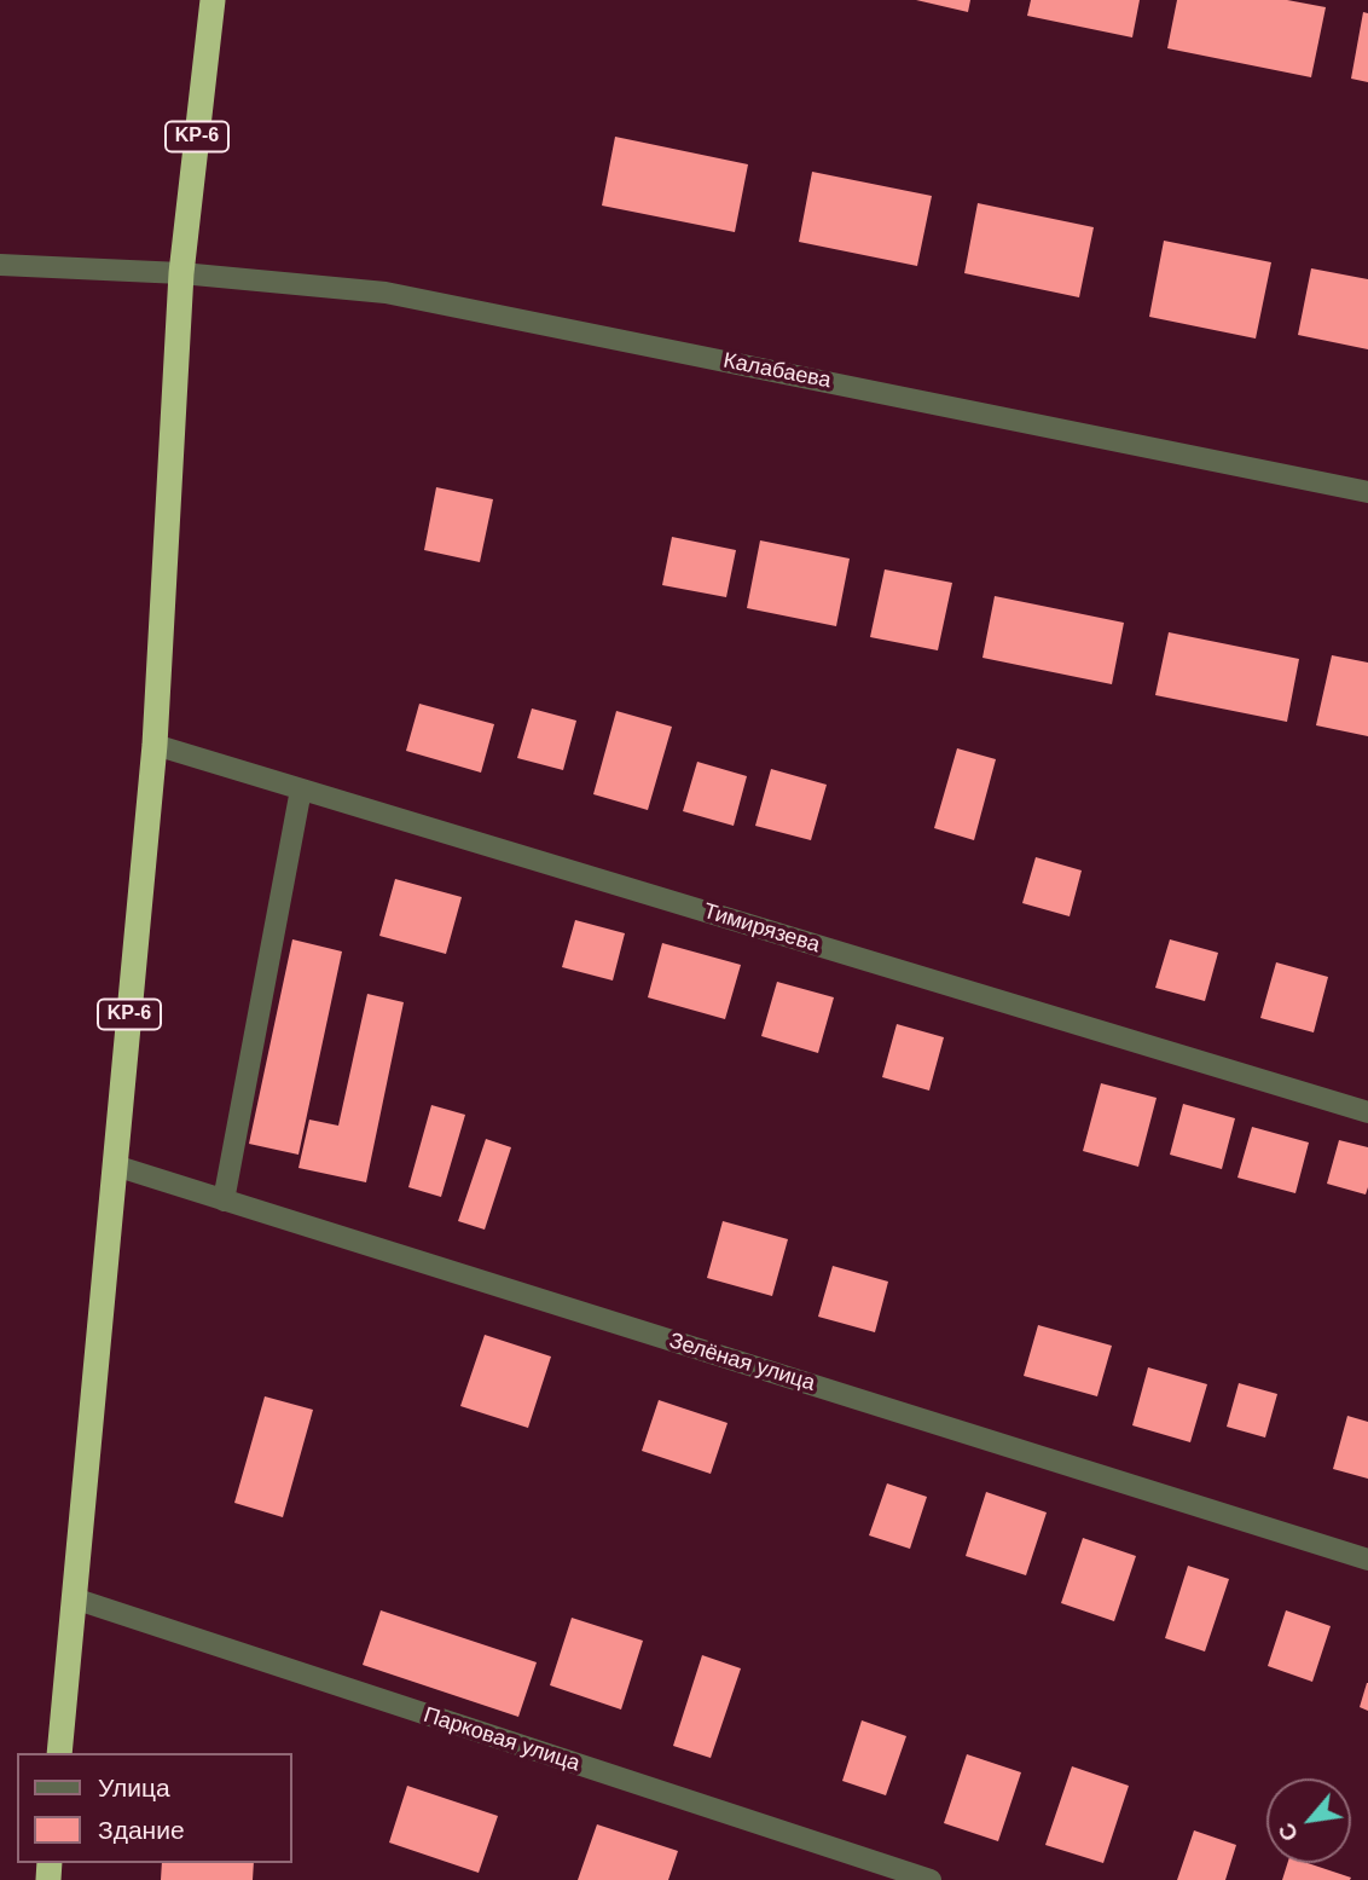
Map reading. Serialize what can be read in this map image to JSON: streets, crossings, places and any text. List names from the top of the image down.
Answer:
{
  "streets": {
    "highway": ["KP-6"],
    "street": [
      "Калабаева",
      "Тимирязева",
      "Зелёная улица",
      "Парковая улица"
    ]
  },
  "crossings": [
    ["KP-6", "Калабаева"],
    ["KP-6", "Тимирязева"],
    ["KP-6", "Зелёная улица"],
    ["KP-6", "Парковая улица"]
  ],
  "legend": ["Улица", "Здание"],
  "north": "bottom left"
}
